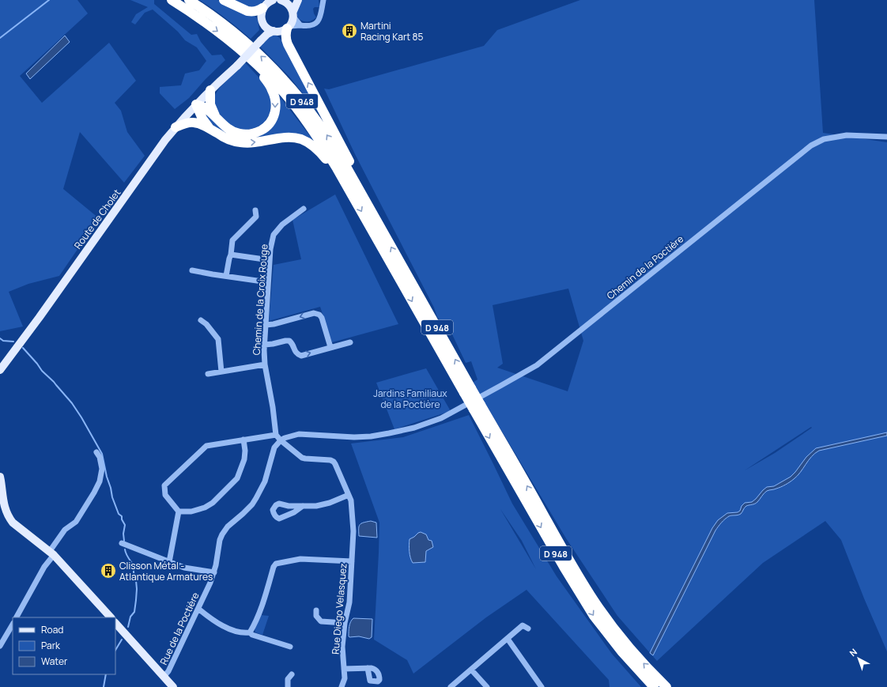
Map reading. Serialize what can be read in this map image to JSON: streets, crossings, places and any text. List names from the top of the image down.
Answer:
{
  "streets": {
    "highway": ["D 948"],
    "main road": ["Route de Cholet"],
    "street": [
      "Chemin de la Poctière",
      "Chemin de la Croix Rouge",
      "Rue Diego Velasquez",
      "Rue de la Poctière"
    ]
  },
  "crossings": [
    ["Chemin de la Poctière", "Rue Diego Velasquez"],
    ["Chemin de la Poctière", "Rue de la Poctière"],
    ["Rue Diego Velasquez", "Rue de la Poctière"]
  ],
  "parks": ["Jardins Familiaux de la Poctière"],
  "places": {
    "building": ["Martini Racing Kart 85", "Clisson Métal - Atlantique Armatures"]
  },
  "legend": ["Road", "Park", "Water"],
  "north": "top left"
}
